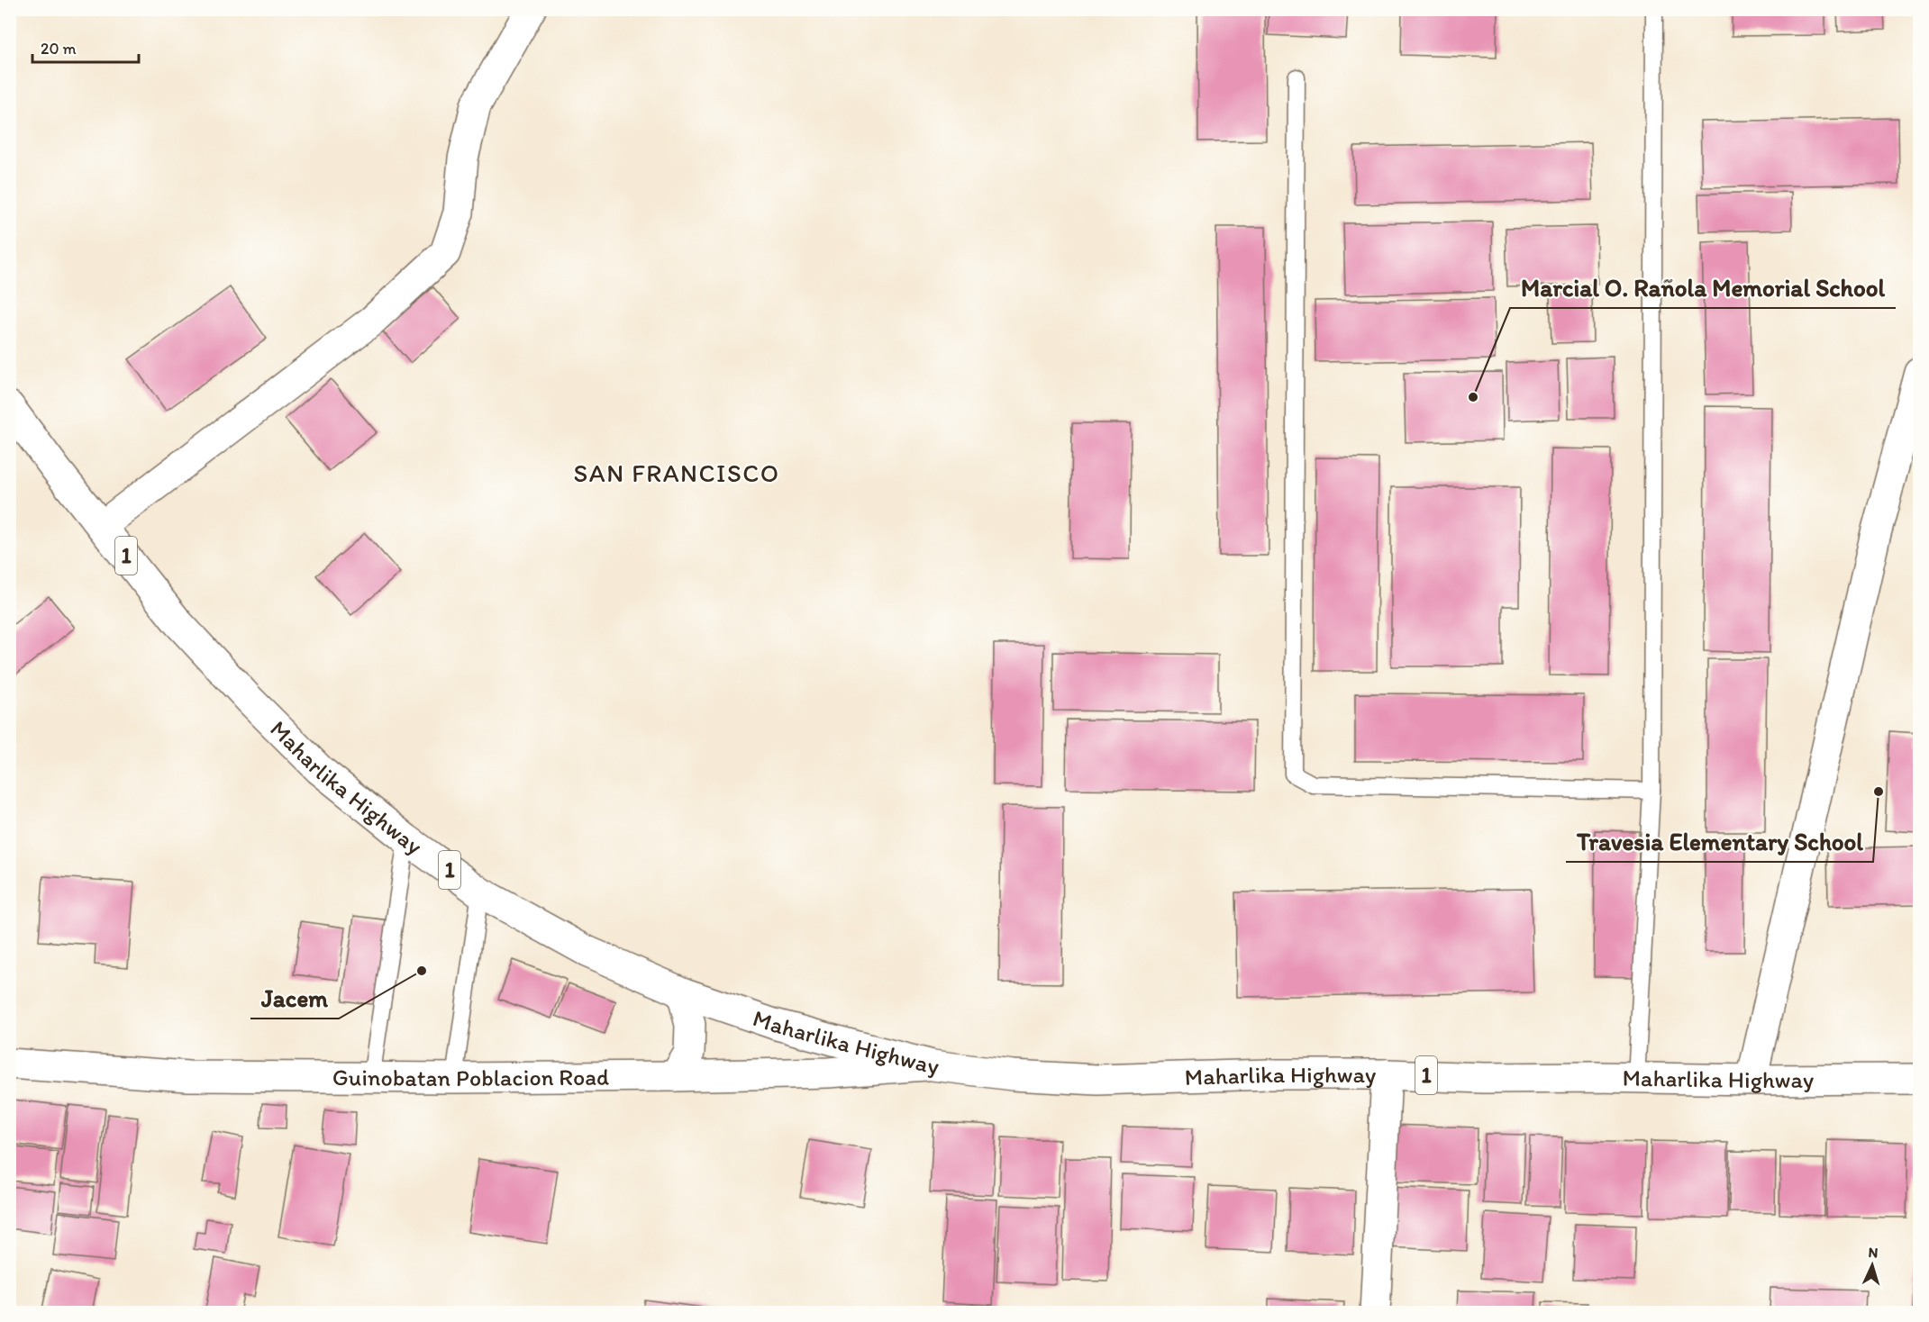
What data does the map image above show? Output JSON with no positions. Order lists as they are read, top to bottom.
{
  "streets": {
    "main road": ["1", "Maharlika Highway", "Guinobatan Poblacion Road"]
  },
  "crossings": [
    ["Maharlika Highway", "Guinobatan Poblacion Road"]
  ],
  "districts": ["SAN FRANCISCO"],
  "places": ["Marcial O. Rañola Memorial School", "Travesia Elementary School", "Jacem"],
  "scale_bar": "20 m",
  "north": "top"
}
